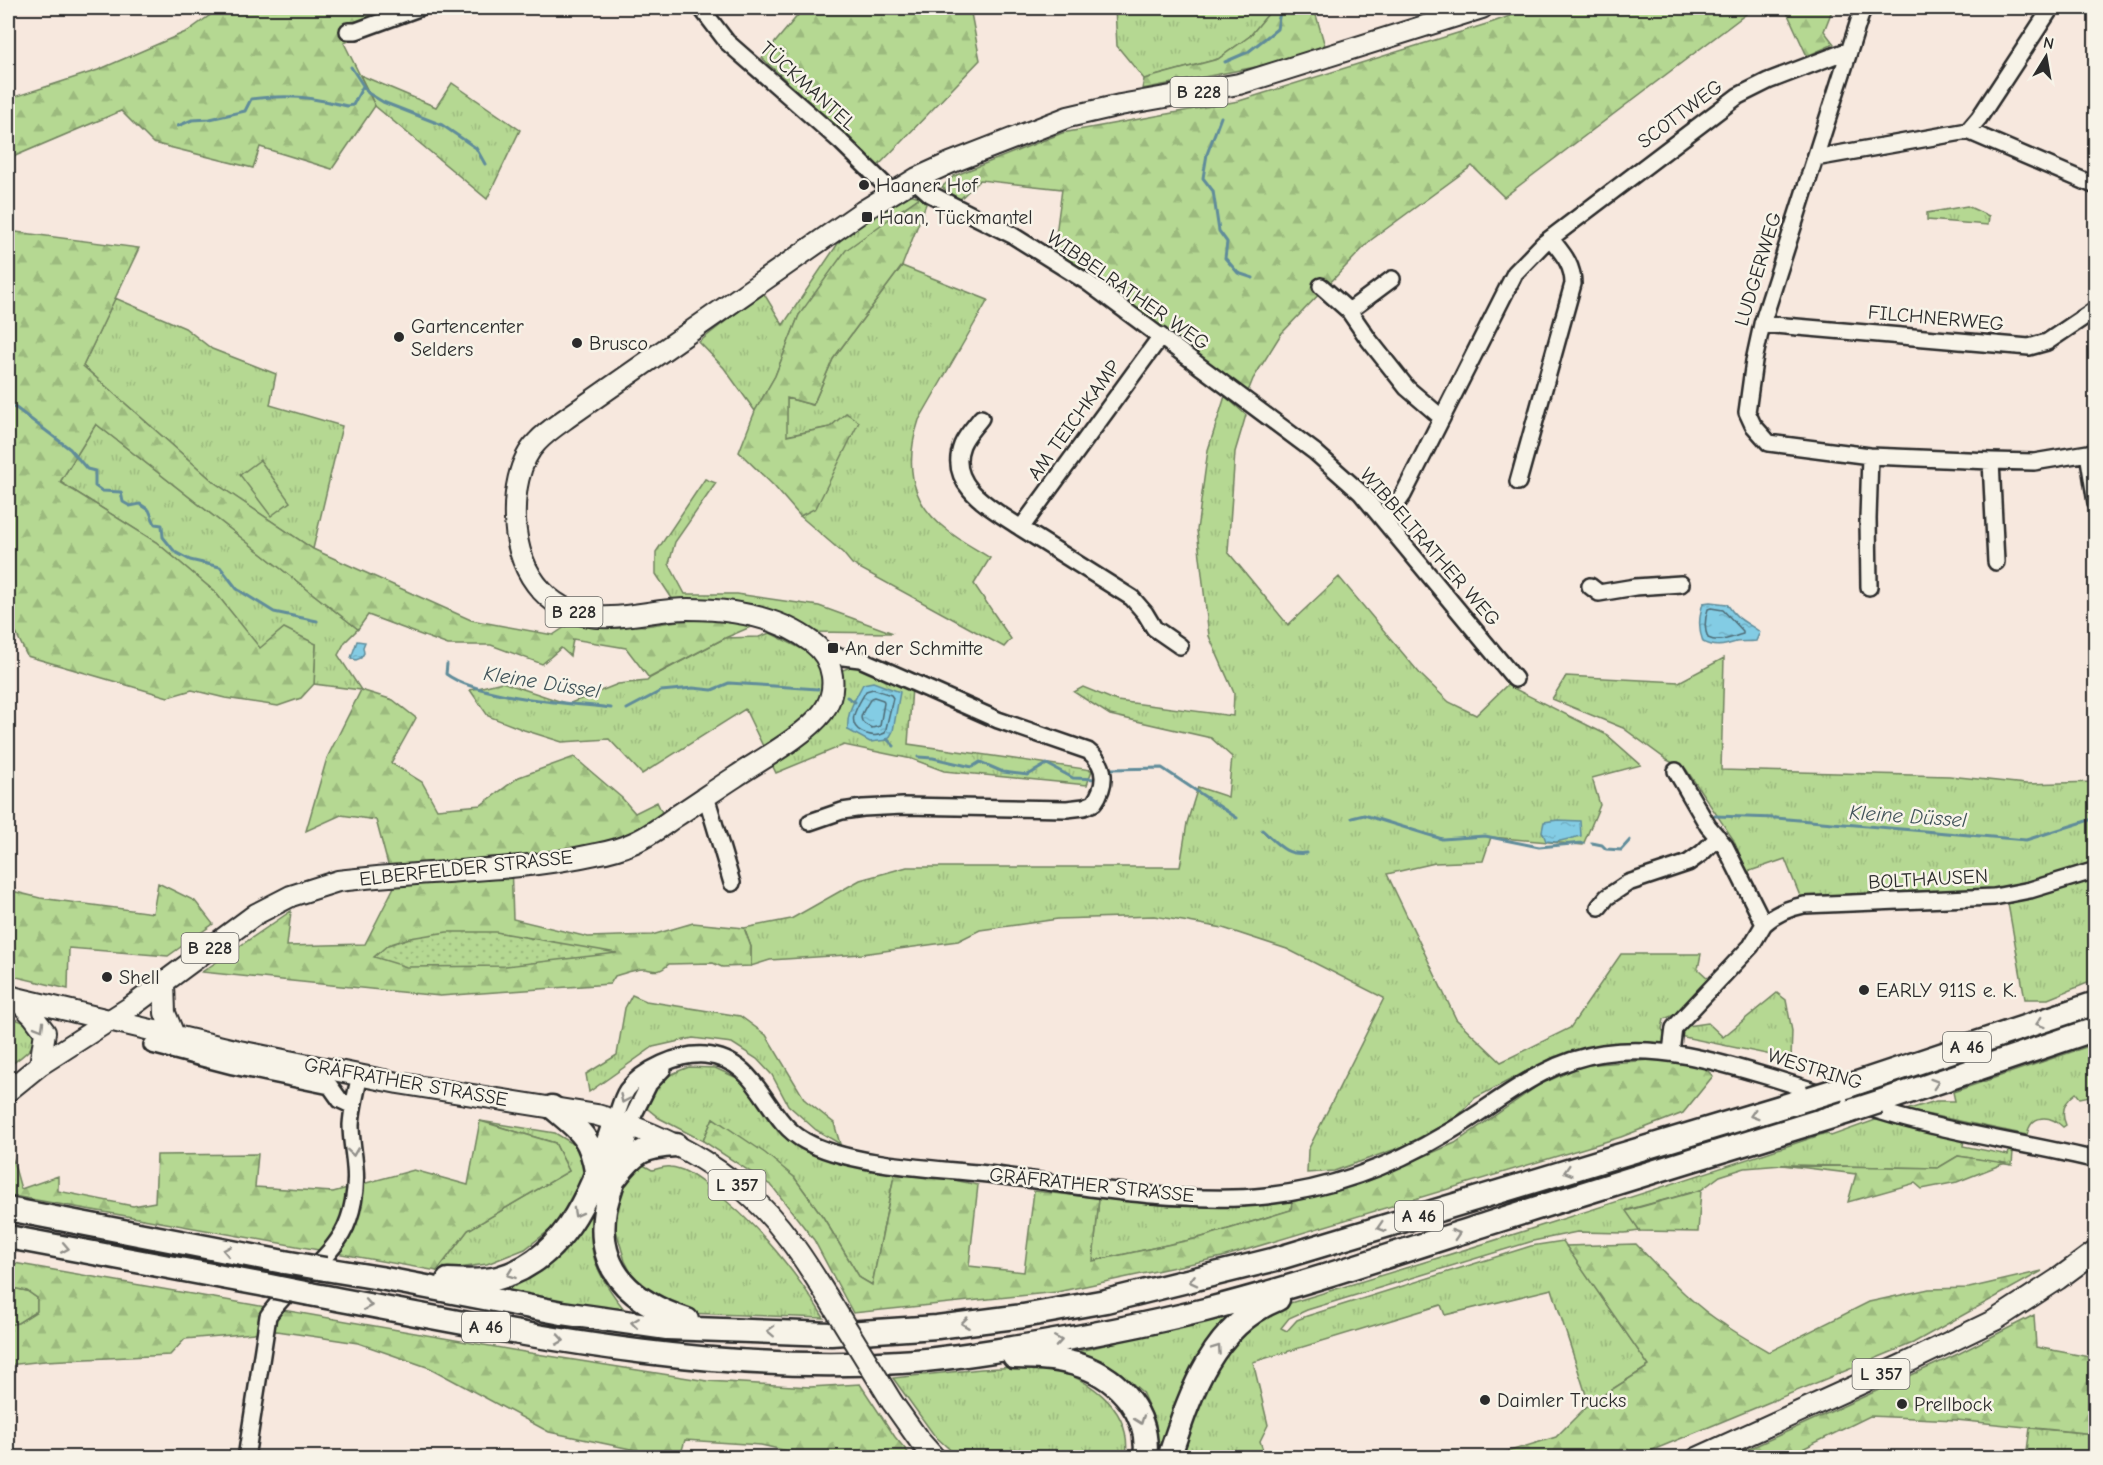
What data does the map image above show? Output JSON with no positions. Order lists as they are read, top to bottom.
{
  "streets": {
    "highway": ["A 46"],
    "main road": [
      "B 228",
      "ELBERFELDER STRASSE",
      "GRÄFRATHER STRASSE",
      "L 357"
    ],
    "street": [
      "TÜCKMANTEL",
      "SCOTTWEG",
      "LUDGERWEG",
      "WIBBELRATHER WEG",
      "FILCHNERWEG",
      "AM TEICHKAMP",
      "WIBBELTRATHER WEG",
      "BOLTHAUSEN",
      "WESTRING"
    ]
  },
  "crossings": [
    ["TÜCKMANTEL", "B 228"],
    ["B 228", "WIBBELRATHER WEG"],
    ["B 228", "ELBERFELDER STRASSE"],
    ["SCOTTWEG", "LUDGERWEG"],
    ["SCOTTWEG", "WIBBELTRATHER WEG"],
    ["LUDGERWEG", "FILCHNERWEG"],
    ["WIBBELRATHER WEG", "AM TEICHKAMP"],
    ["WIBBELRATHER WEG", "WIBBELTRATHER WEG"],
    ["ELBERFELDER STRASSE", "GRÄFRATHER STRASSE"],
    ["ELBERFELDER STRASSE", "L 357"],
    ["WESTRING", "GRÄFRATHER STRASSE"],
    ["GRÄFRATHER STRASSE", "L 357"]
  ],
  "water": ["Kleine Düssel"],
  "places": {
    "other": [
      "Haaner Hof",
      "Gartencenter Selders",
      "Brusco",
      "Shell",
      "EARLY 911S e. K.",
      "Daimler Trucks",
      "Prellbock"
    ],
    "transit": ["Haan, Tückmantel", "An der Schmitte"]
  },
  "north": "top"
}
